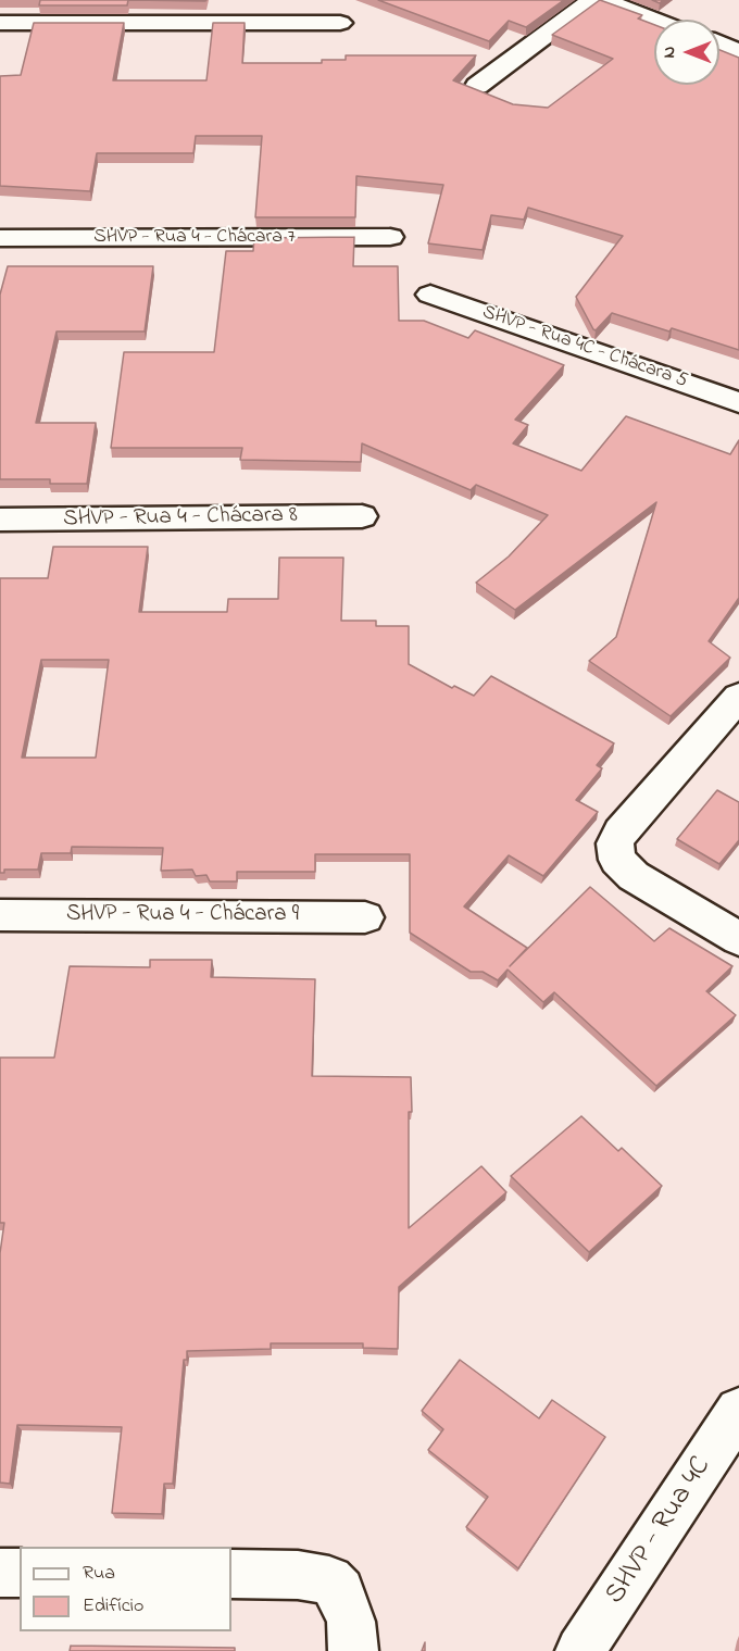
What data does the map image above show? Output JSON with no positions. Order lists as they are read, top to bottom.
{
  "streets": {
    "street": [
      "SHVP - Rua 4 - Chácara 7",
      "SHVP - Rua 4C - Chácara 5",
      "SHVP - Rua 4 - Chácara 8",
      "SHVP - Rua 4 - Chácara 9",
      "SHVP - Rua 4C"
    ]
  },
  "legend": ["Rua", "Edifício"],
  "north": "left"
}
